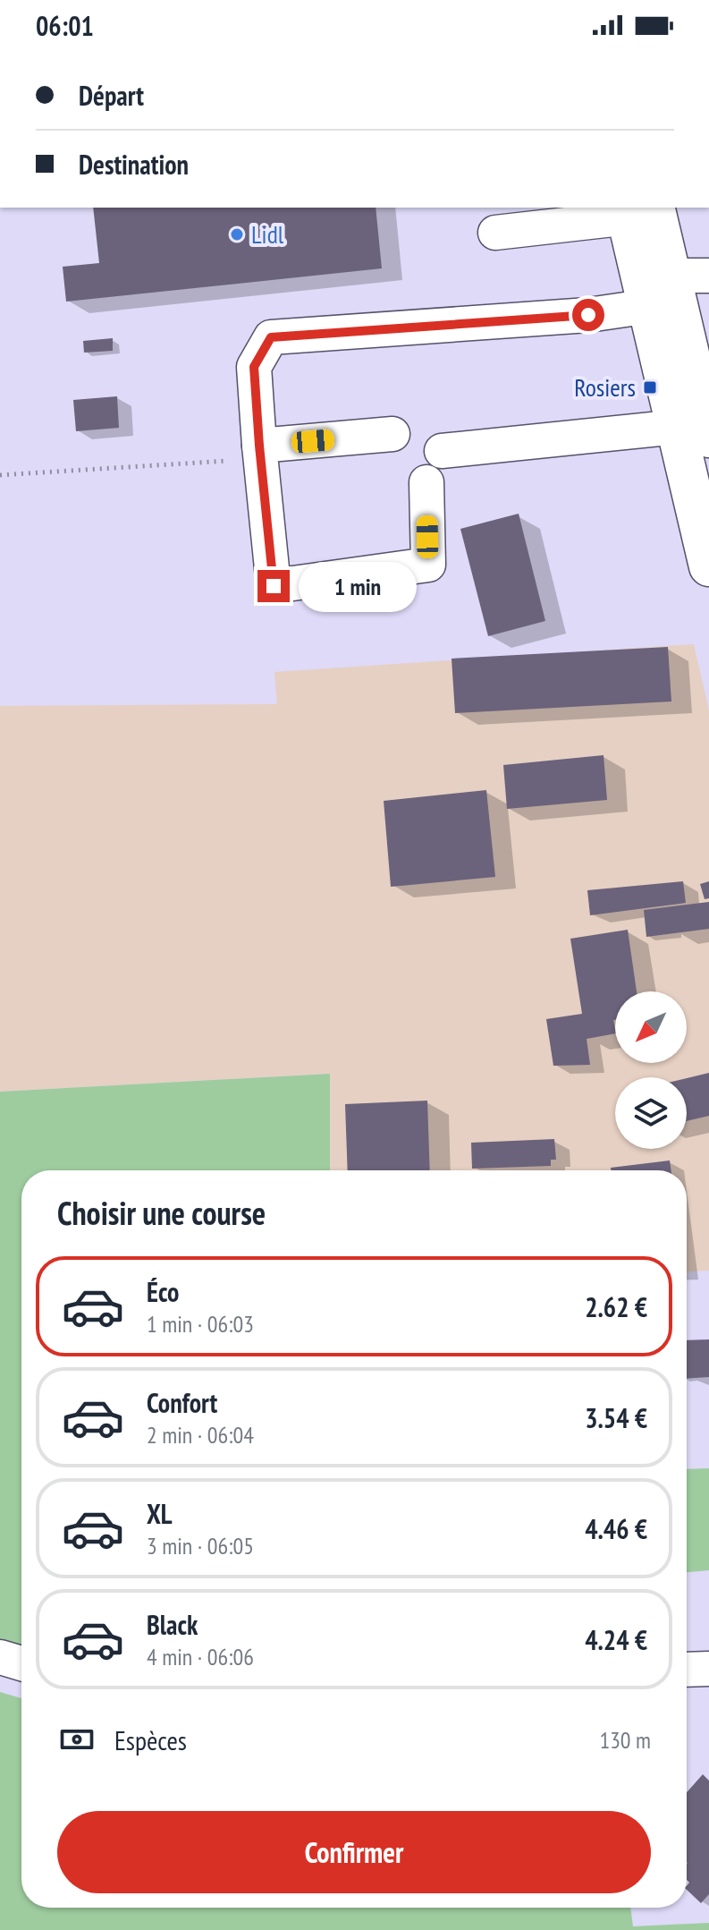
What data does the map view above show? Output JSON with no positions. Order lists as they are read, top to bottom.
{
  "places": {
    "other": ["Lidl"],
    "transit": ["Rosiers"]
  },
  "north": "bottom left",
  "page": {
    "status": "06:01",
    "banner": ["Départ", "Destination"],
    "bubble": "1 min",
    "heading": "Choisir une course",
    "list": [
      {
        "name": "Éco",
        "note": "1 min · 06:03",
        "value": "2.62 €"
      },
      {
        "name": "Confort",
        "note": "2 min · 06:04",
        "value": "3.54 €"
      },
      {
        "name": "XL",
        "note": "3 min · 06:05",
        "value": "4.46 €"
      },
      {
        "name": "Black",
        "note": "4 min · 06:06",
        "value": "4.24 €"
      }
    ],
    "pay": ["Espèces", "130 m"],
    "buttons": "Confirmer"
  }
}
